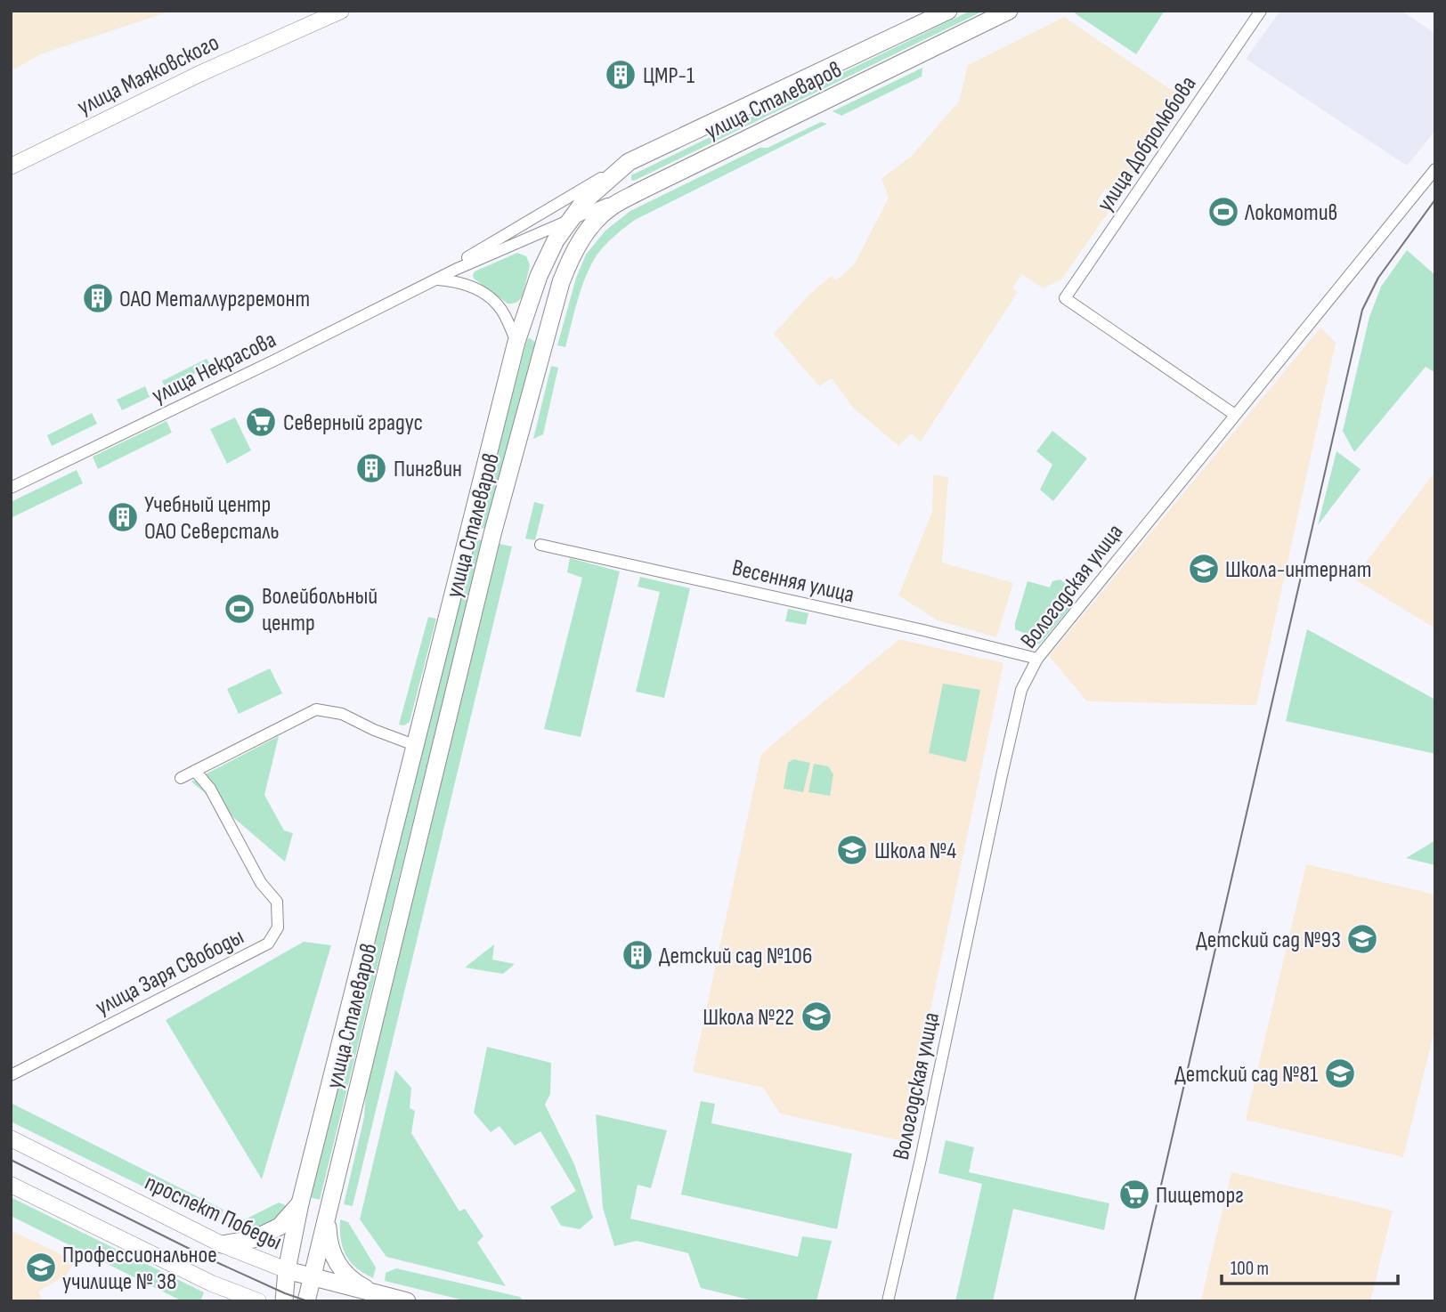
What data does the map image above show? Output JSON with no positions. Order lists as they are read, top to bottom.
{
  "streets": {
    "main road": ["улица Маяковского", "улица Сталеваров", "проспект Победы"],
    "street": [
      "улица Добролюбова",
      "улица Некрасова",
      "Весенняя улица",
      "Вологодская улица",
      "улица Заря Свободы"
    ]
  },
  "crossings": [
    ["улица Сталеваров", "проспект Победы"],
    ["улица Добролюбова", "Вологодская улица"],
    ["Весенняя улица", "Вологодская улица"]
  ],
  "places": {
    "building": [
      "ЦМР-1",
      "OAO Металлургремонт",
      "Пингвин",
      "Учебный центр ОАО Северсталь",
      "Детский сад №106"
    ],
    "sports": ["Локомотив", "Волейбольный центр"],
    "supermarket": ["Северный градус", "Пищеторг"],
    "school or university": [
      "Школа-интернат",
      "Школа №4",
      "Детский сад №93",
      "Школа №22",
      "Детский сад №81",
      "Профессиональное училище № 38"
    ]
  },
  "scale_bar": "100 m"
}
